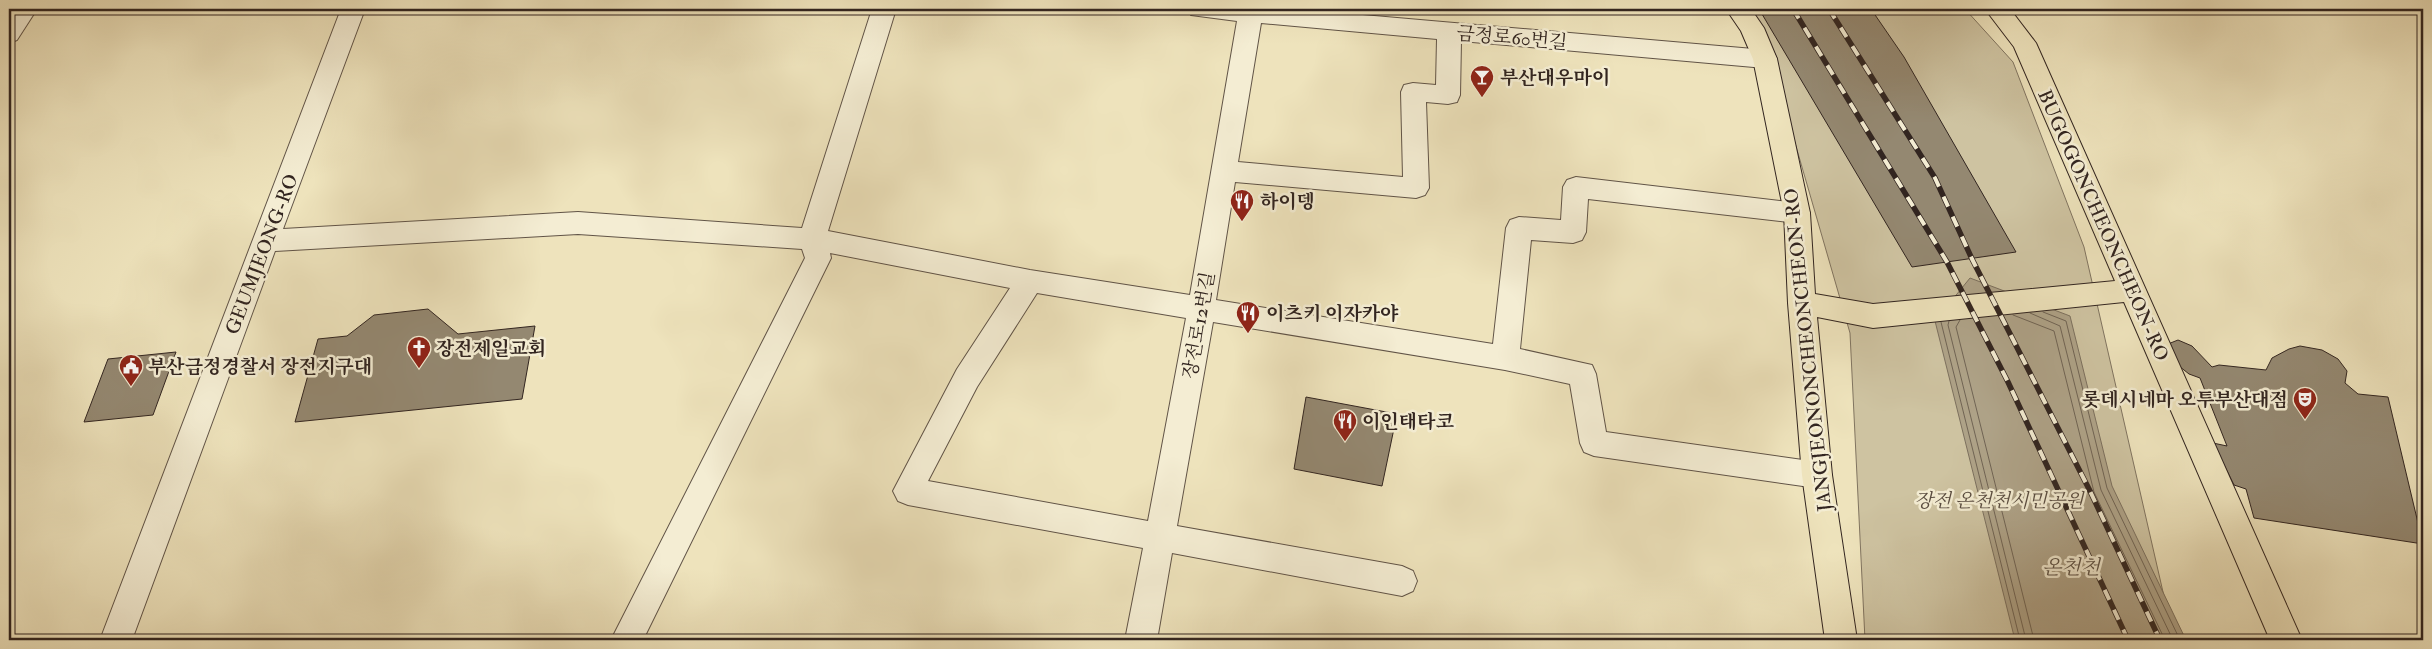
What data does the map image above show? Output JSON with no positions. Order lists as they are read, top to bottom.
{
  "streets": {
    "main road": ["BUGOGONCHEONCHEON-RO", "JANGJEONONCHEONCHEON-RO"],
    "street": ["금정로60번길", "GEUMJEONG-RO", "장전로12번길"]
  },
  "crossings": [
    ["금정로60번길", "장전로12번길"],
    ["금정로60번길", "JANGJEONONCHEONCHEON-RO"]
  ],
  "water": ["온천천"],
  "parks": ["장전 온천천시민공원"],
  "places": {
    "bar": ["부산대우마이"],
    "restaurant": ["하이뎅", "이츠키 이자카야", "이인태타코"],
    "church": ["장전제일교회"],
    "public building": ["부산금정경찰서 장전지구대"],
    "theatre": ["롯데시네마 오투부산대점"]
  }
}
